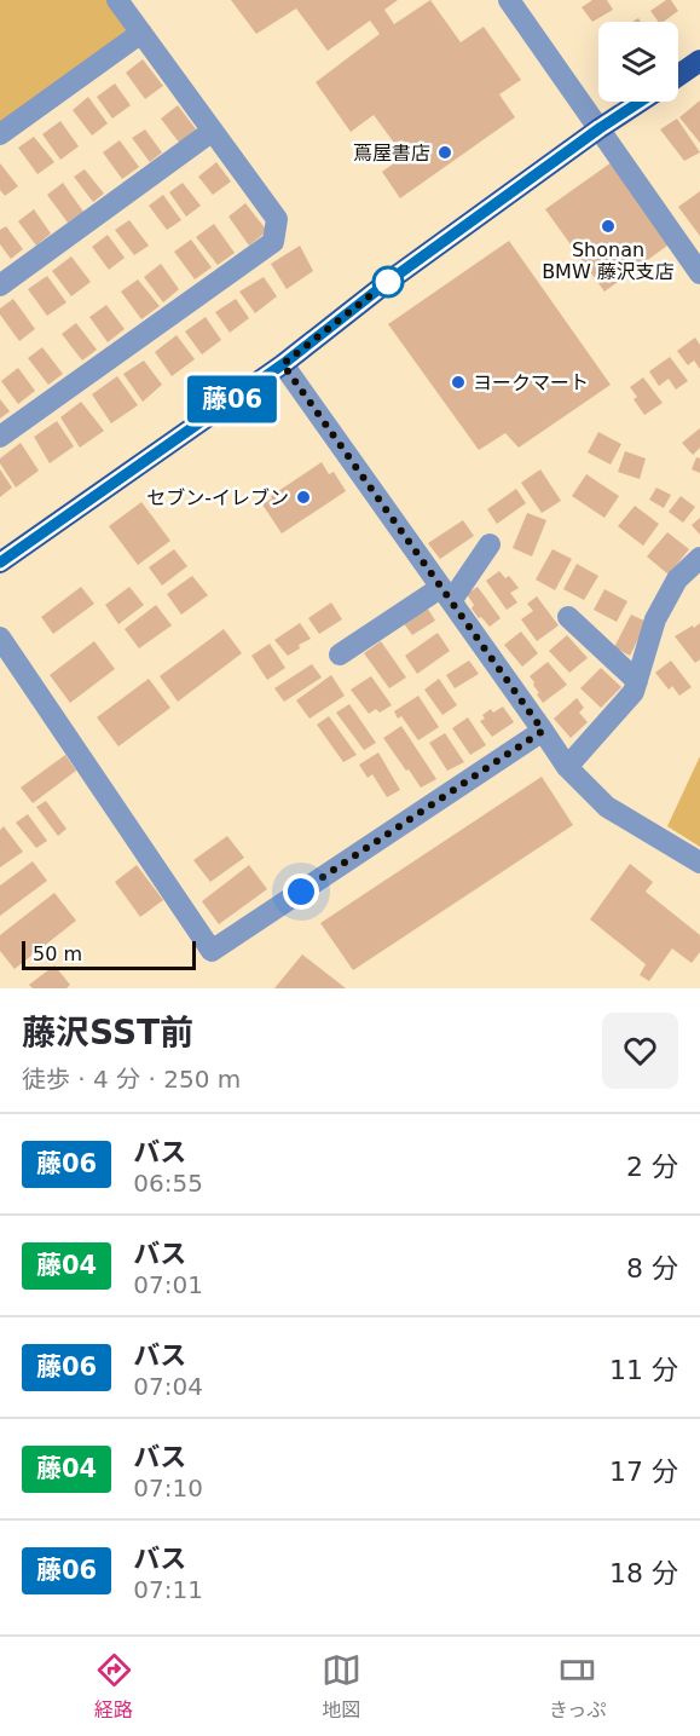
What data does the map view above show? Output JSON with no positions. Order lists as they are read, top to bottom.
{
  "places": [
    "蔦屋書店",
    "Shonan BMW 藤沢支店",
    "ヨークマート",
    "セブン-イレブン"
  ],
  "lines": ["bus line 藤06"],
  "scale_bar": "50 m",
  "page": {
    "on_map": "藤06",
    "scale": "50 m",
    "heading": ["藤沢SST前", "徒歩 · 4 分 · 250 m"],
    "list": [
      {
        "mark": "藤06",
        "name": "バス",
        "note": "06:55",
        "value": "2 分"
      },
      {
        "mark": "藤04",
        "name": "バス",
        "note": "07:01",
        "value": "8 分"
      },
      {
        "mark": "藤06",
        "name": "バス",
        "note": "07:04",
        "value": "11 分"
      },
      {
        "mark": "藤04",
        "name": "バス",
        "note": "07:10",
        "value": "17 分"
      },
      {
        "mark": "藤06",
        "name": "バス",
        "note": "07:11",
        "value": "18 分"
      }
    ],
    "tabs": ["経路", "地図", "きっぷ"]
  }
}
